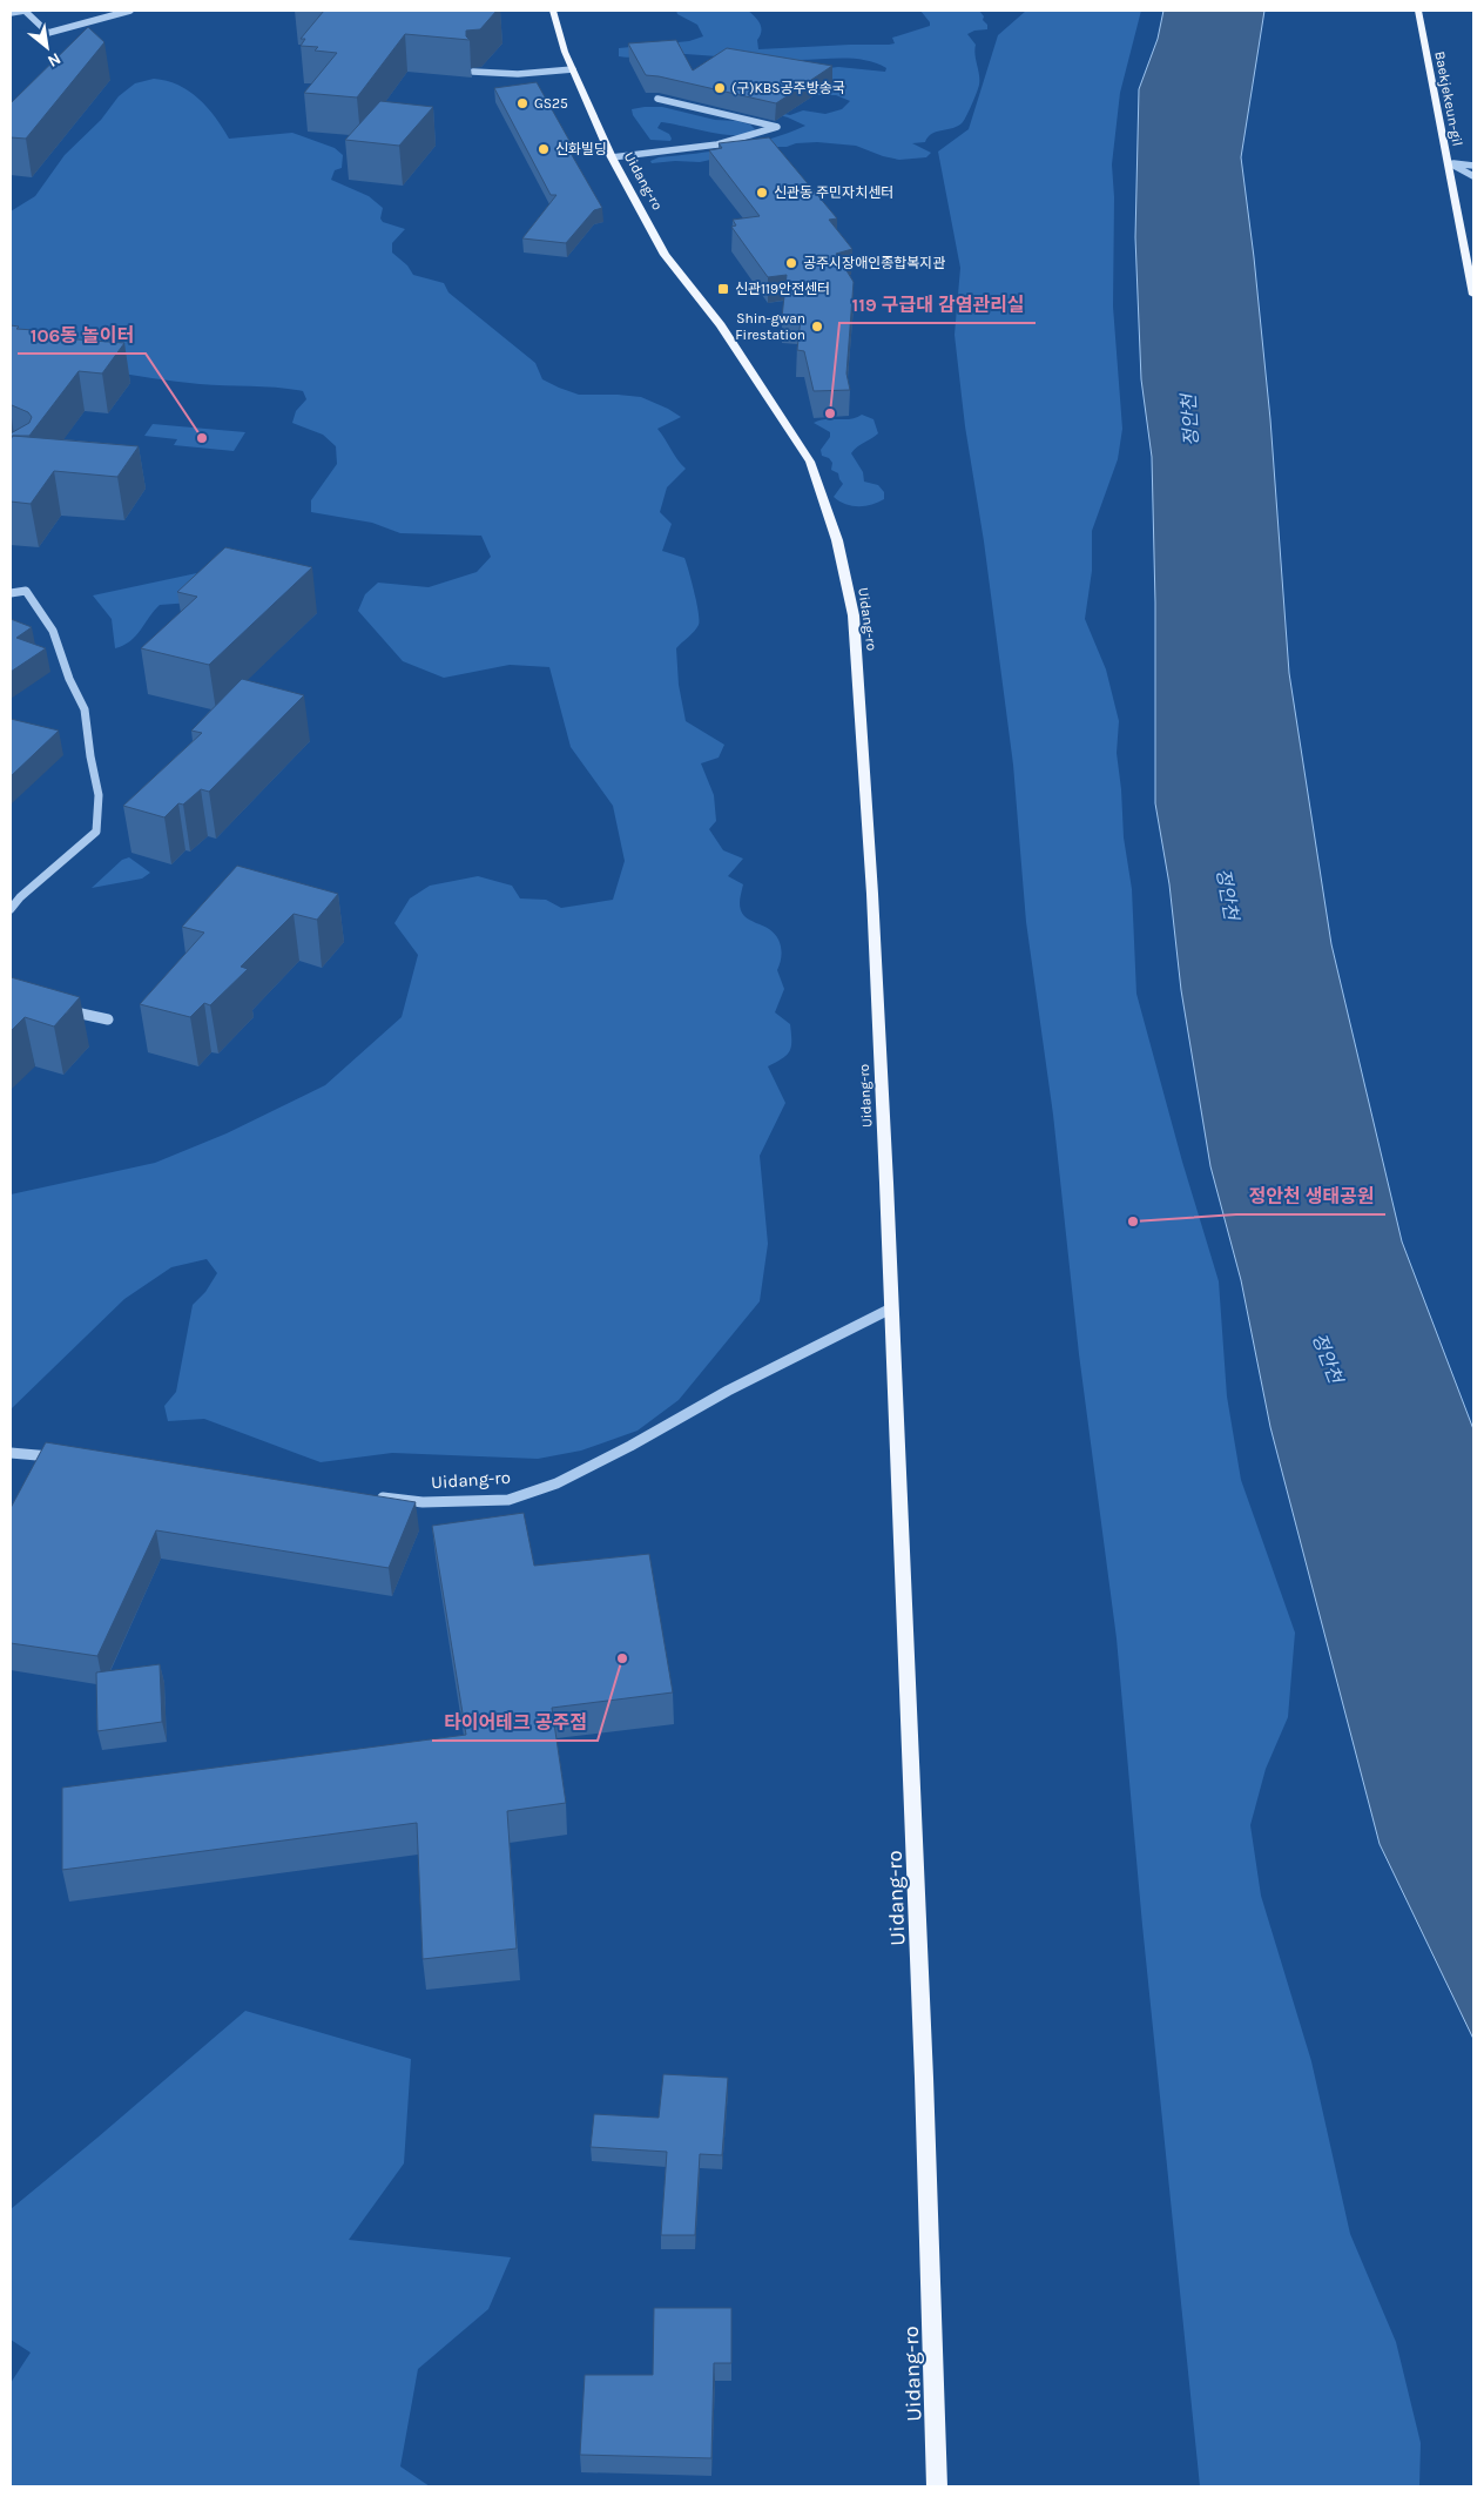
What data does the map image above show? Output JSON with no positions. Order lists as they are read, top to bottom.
{
  "streets": {
    "main road": ["Baekjekeun-gil", "Uidang-ro"]
  },
  "water": ["정안천"],
  "places": {
    "other": [
      "(구)KBS공주방송국",
      "GS25",
      "신화빌딩",
      "신관동 주민자치센터",
      "공주시장애인종합복지관",
      "Shin-gwan Firestation",
      "119 구급대 감염관리실",
      "106동 놀이터",
      "정안천 생태공원",
      "타이어테크 공주점"
    ],
    "transit": ["신관119안전센터"]
  },
  "north": "bottom right"
}
